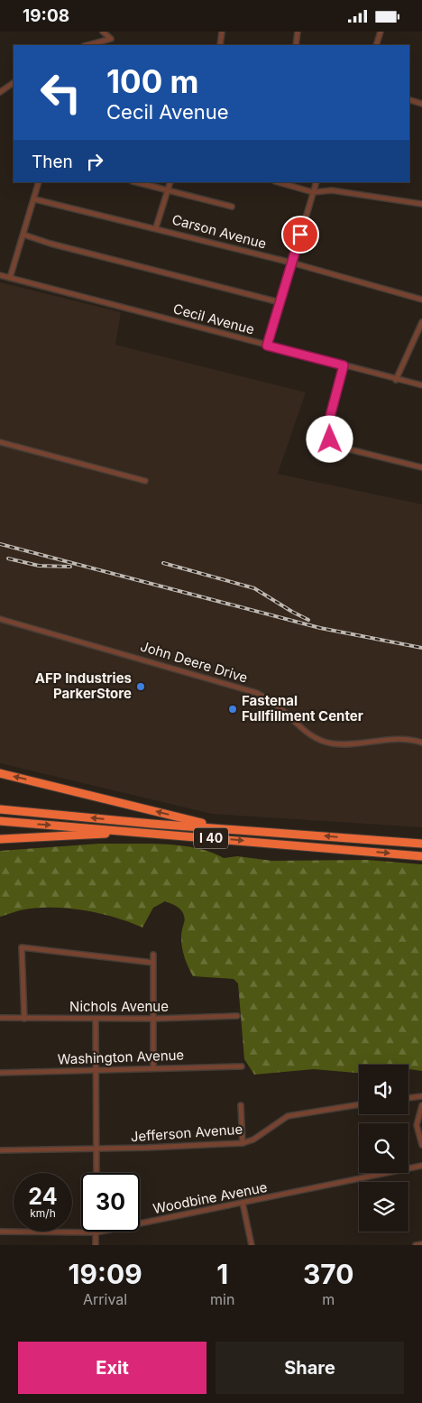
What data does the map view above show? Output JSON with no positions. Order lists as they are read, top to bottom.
{
  "streets": {
    "highway": ["I 40"],
    "street": [
      "Carson Avenue",
      "Cecil Avenue",
      "John Deere Drive",
      "Nichols Avenue",
      "Washington Avenue",
      "Jefferson Avenue",
      "Woodbine Avenue"
    ]
  },
  "places": ["AFP Industries ParkerStore", "Fastenal Fullfillment Center"],
  "page": {
    "status": "19:08",
    "turn": ["100 m", "Cecil Avenue"],
    "then": "Then",
    "speed": "24 km/h",
    "limit": "30",
    "eta": [
      "19:09",
      "Arrival",
      "1",
      "min",
      "370",
      "m"
    ],
    "buttons": ["Exit", "Share"]
  }
}
